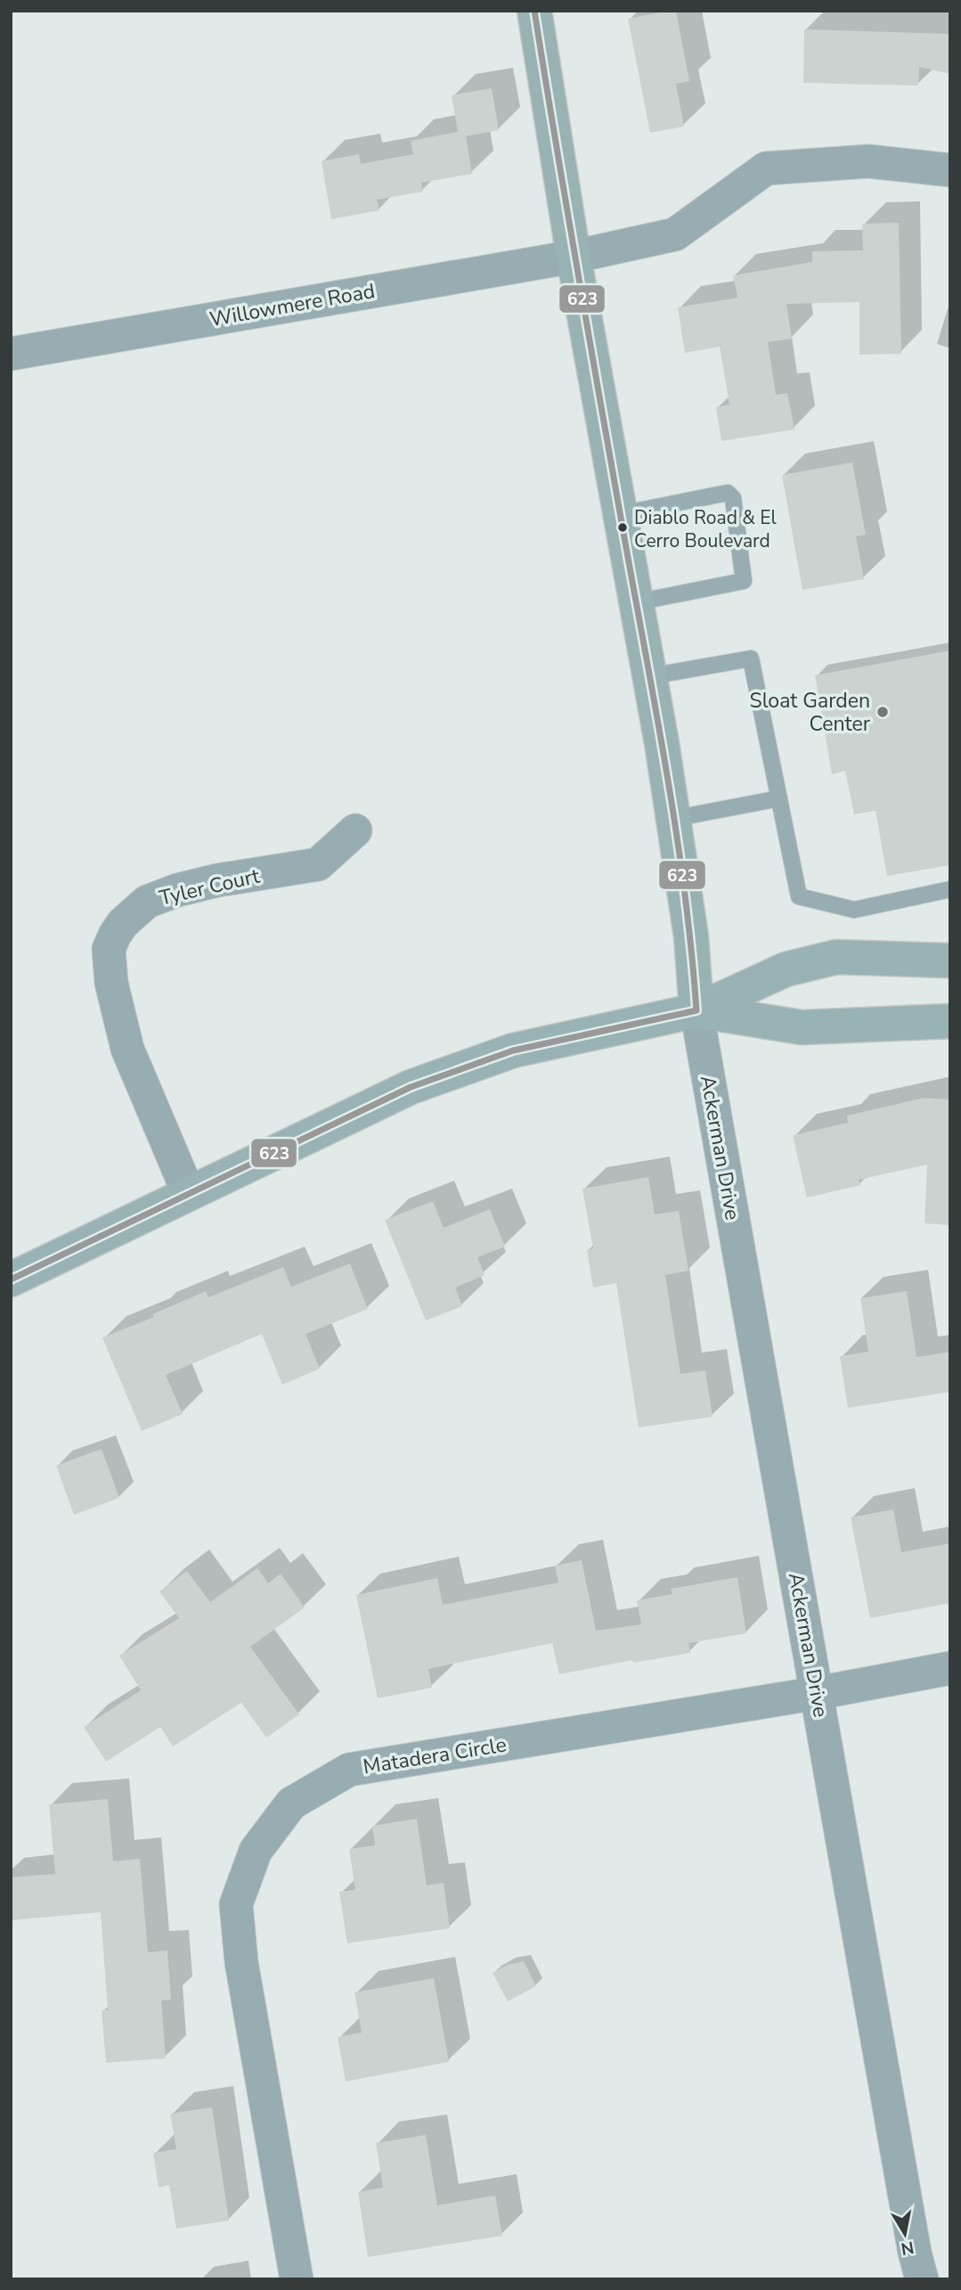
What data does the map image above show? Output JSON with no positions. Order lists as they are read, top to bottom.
{
  "streets": {
    "street": [
      "Willowmere Road",
      "Tyler Court",
      "Ackerman Drive",
      "Matadera Circle"
    ]
  },
  "crossings": [
    ["Ackerman Drive", "Matadera Circle"]
  ],
  "places": ["Diablo Road & El Cerro Boulevard", "Sloat Garden Center"],
  "lines": ["transit line 623"],
  "north": "bottom"
}
